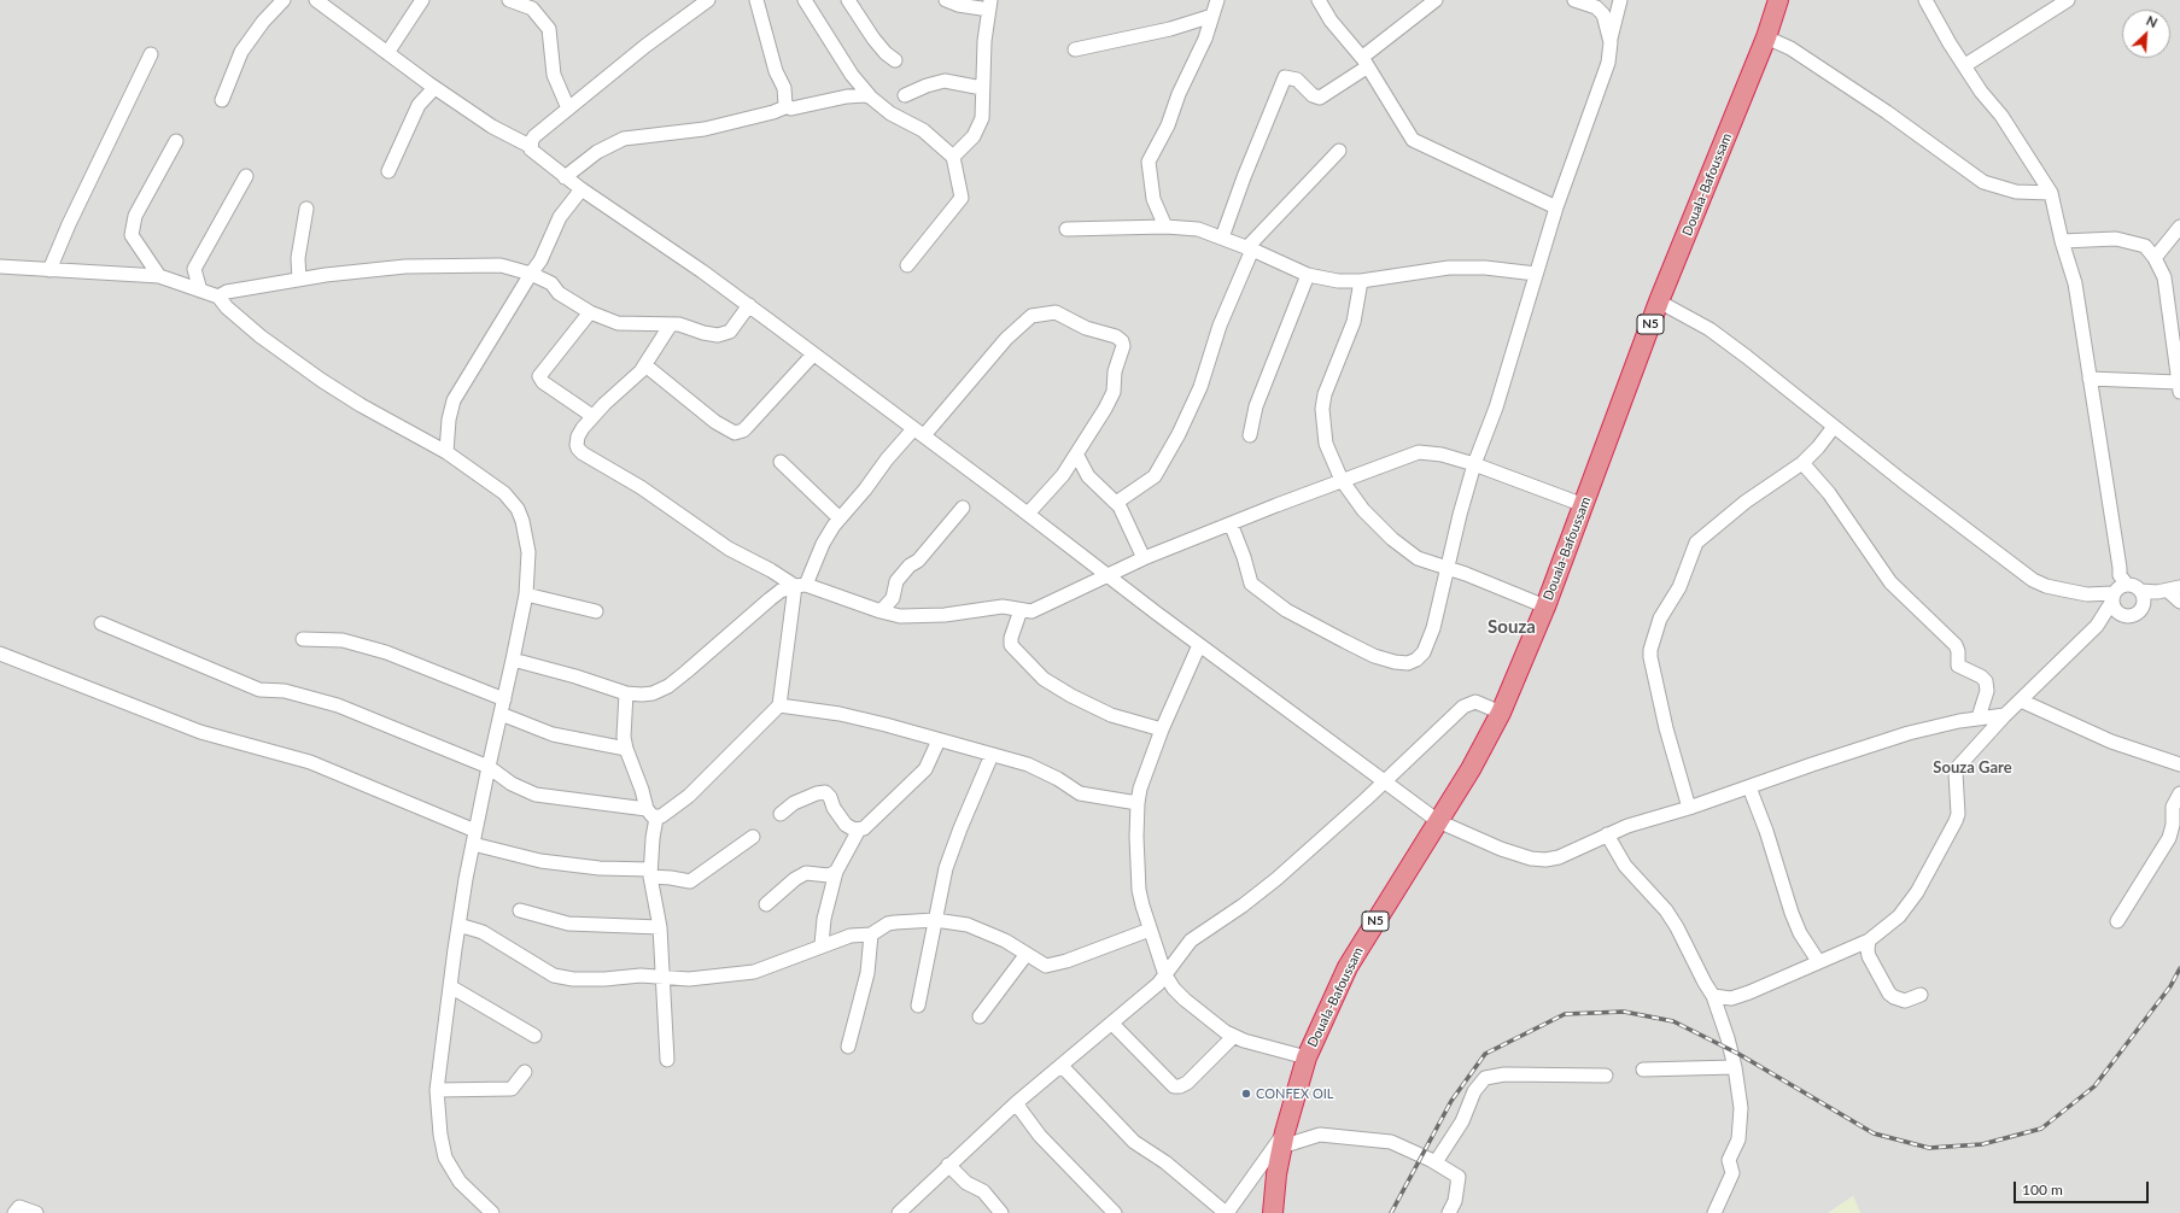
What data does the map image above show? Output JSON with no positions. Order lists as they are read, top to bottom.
{
  "streets": {
    "highway": ["Douala-Bafoussam", "N5"]
  },
  "districts": ["Souza", "Souza Gare"],
  "places": ["CONFEX OIL"],
  "scale_bar": "100 m",
  "north": "top right"
}
